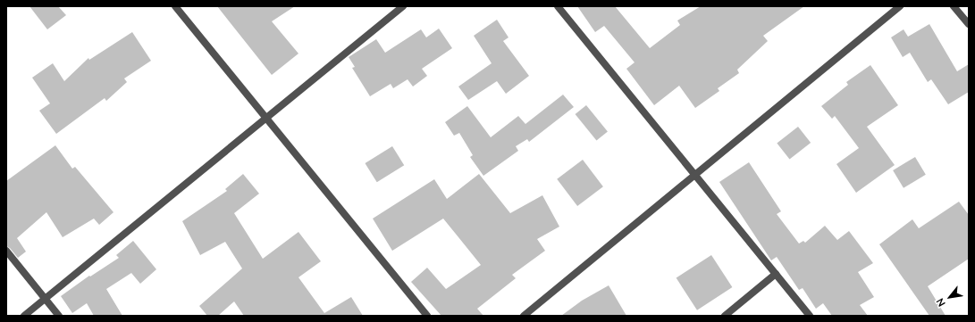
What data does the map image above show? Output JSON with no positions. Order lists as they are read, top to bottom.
{
  "north": "bottom left"
}
